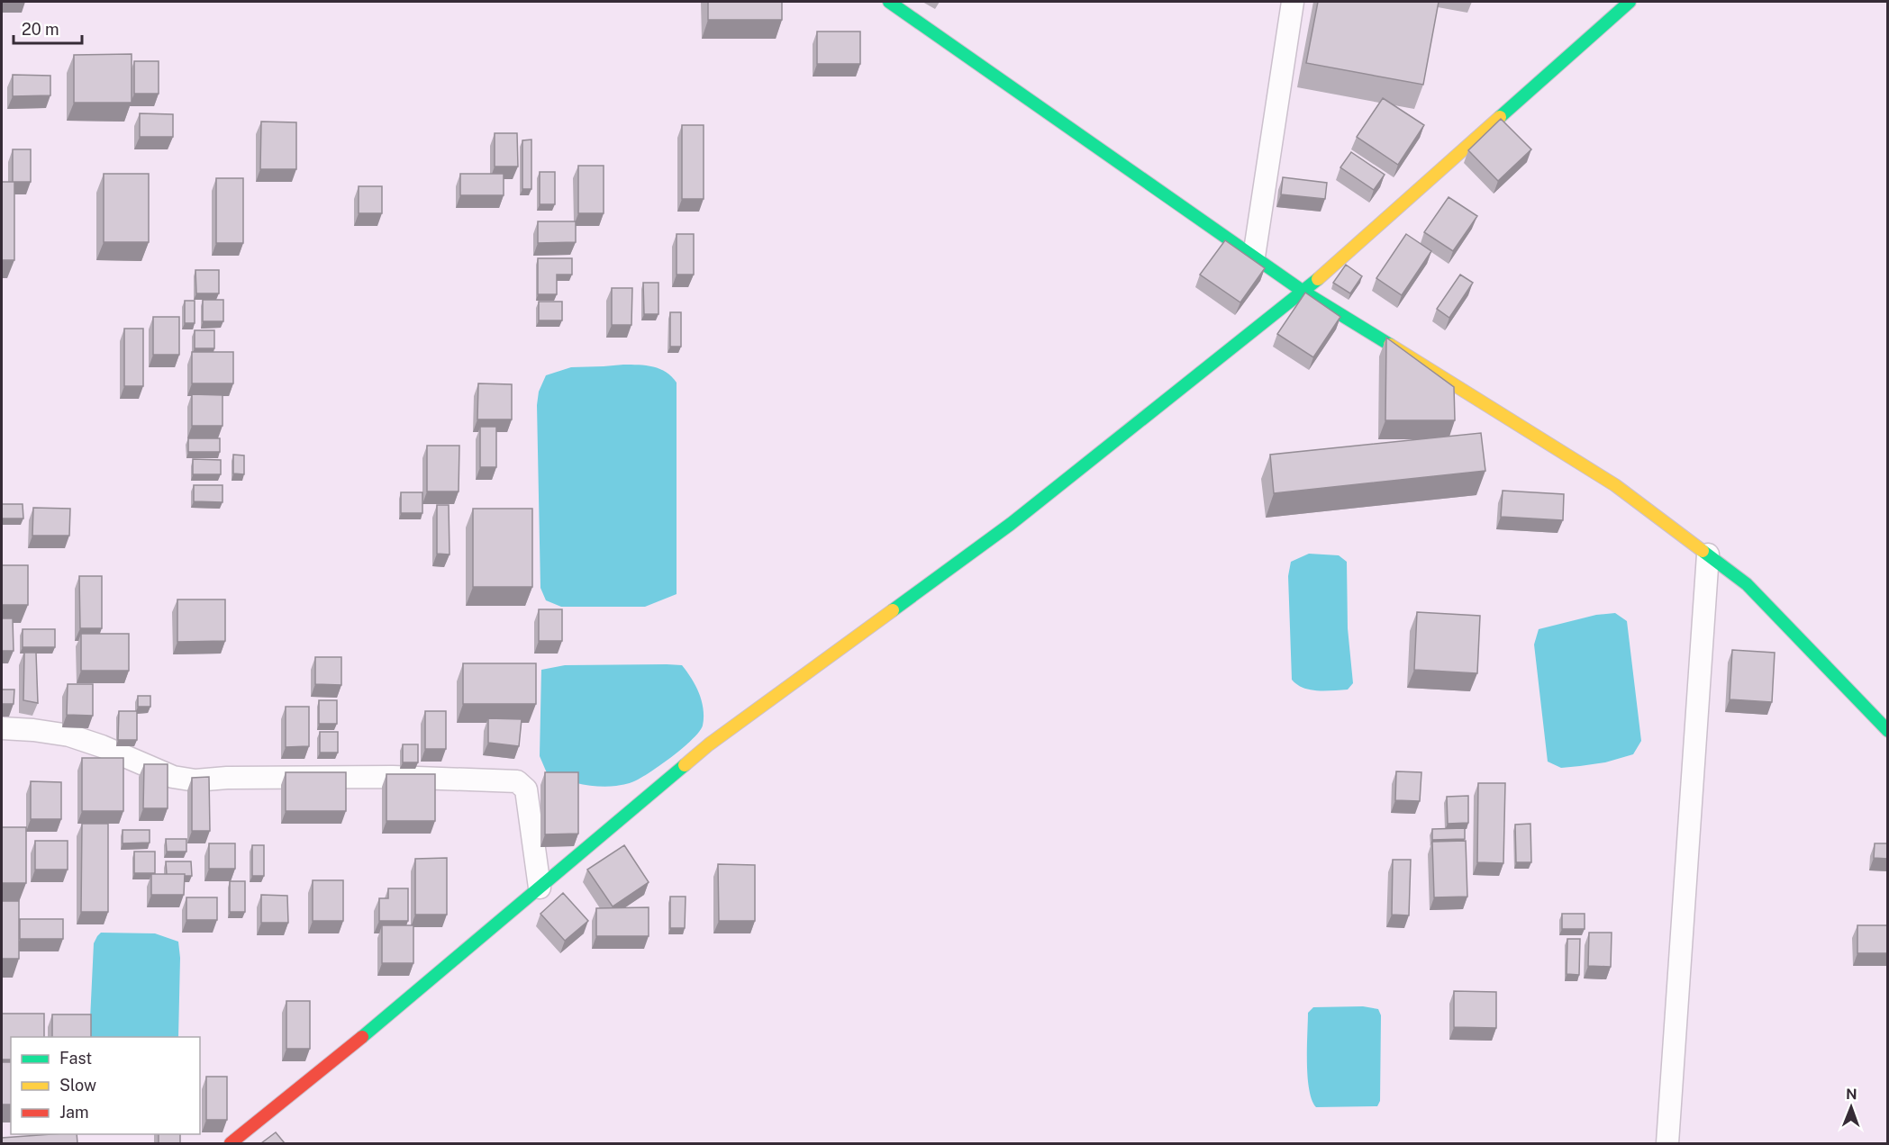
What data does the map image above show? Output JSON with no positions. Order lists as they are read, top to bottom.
{
  "legend": ["Fast", "Slow", "Jam"],
  "scale_bar": "20 m",
  "north": "top"
}
